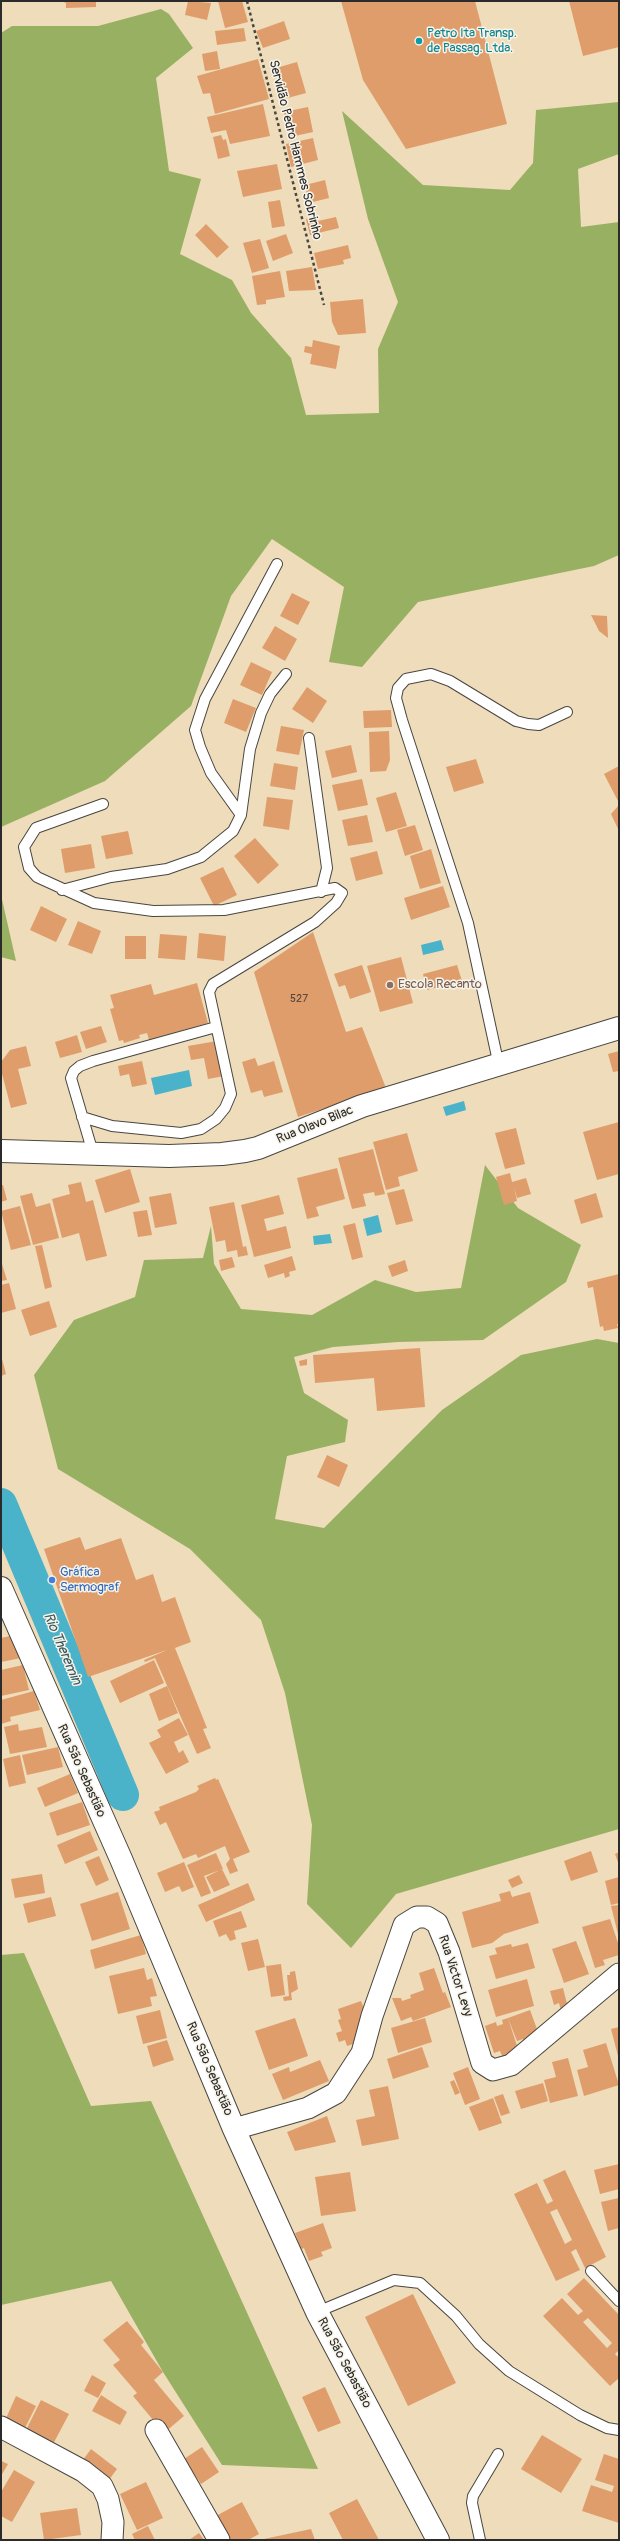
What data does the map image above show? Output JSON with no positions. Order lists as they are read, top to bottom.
{
  "streets": {
    "street": ["Rua Olavo Bilac", "Rua São Sebastião", "Rua Victor Levy"],
    "path": ["Servidão Pedro Hammes Sobrinho"]
  },
  "crossings": [
    ["Rua São Sebastião", "Rua Victor Levy"]
  ],
  "water": ["Rio Theremin"],
  "places": ["Petro Ita Transp. de Passag. Ltda.", "Escola Recanto", "Gráfica Sermograf"],
  "house_numbers": ["527"]
}
